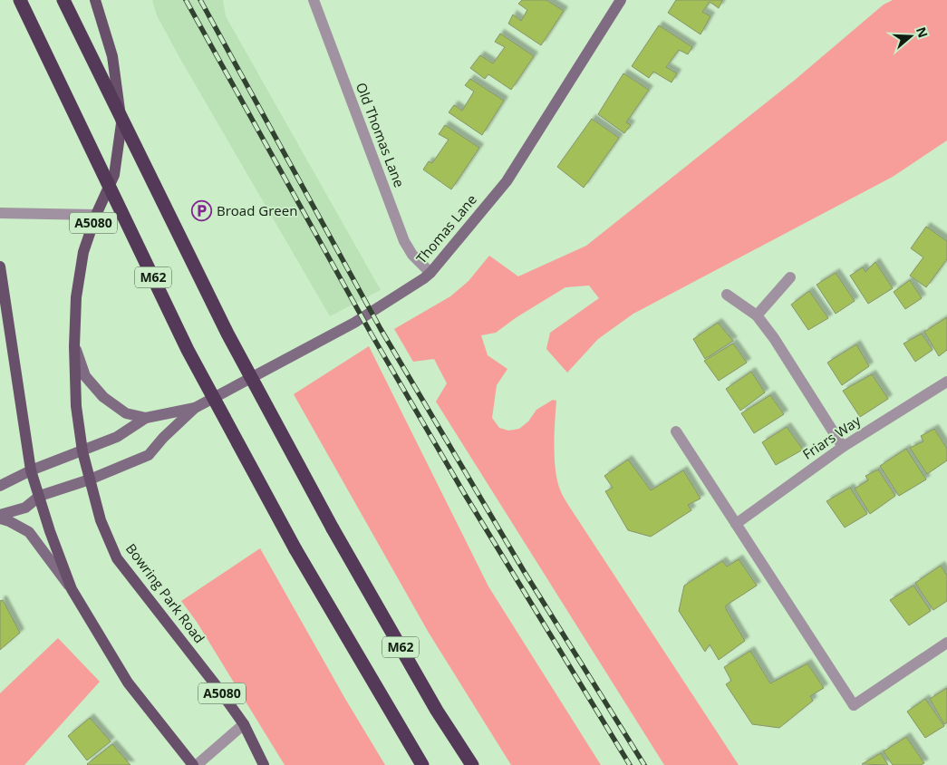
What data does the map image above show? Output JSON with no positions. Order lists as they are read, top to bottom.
{
  "streets": {
    "highway": ["M62"],
    "main road": ["A5080", "Bowring Park Road"],
    "street": ["Old Thomas Lane", "Thomas Lane", "Friars Way"]
  },
  "crossings": [
    ["Old Thomas Lane", "Thomas Lane"]
  ],
  "places": {
    "parking": ["Broad Green"]
  },
  "north": "right"
}
